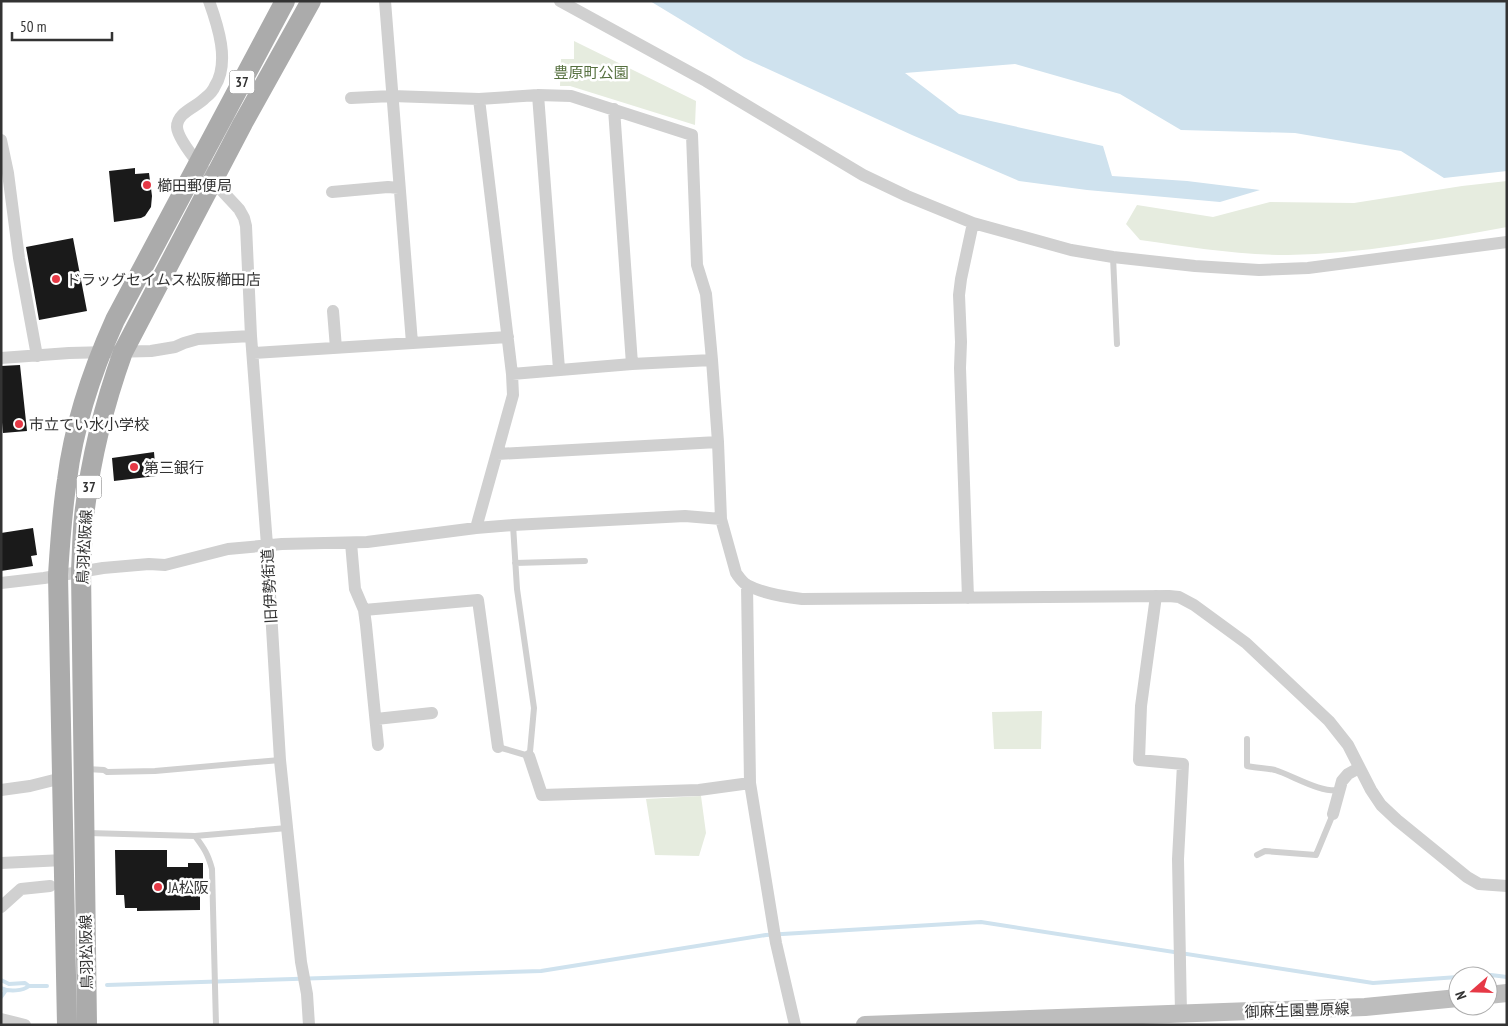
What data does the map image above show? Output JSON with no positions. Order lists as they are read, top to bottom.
{
  "streets": {
    "main road": ["37", "鳥羽松阪線", "御麻生園豊原線"],
    "street": ["旧伊勢街道"]
  },
  "crossings": [
    ["鳥羽松阪線", "旧伊勢街道"]
  ],
  "parks": ["豊原町公園"],
  "places": [
    "櫛田郵便局",
    "ドラッグセイムス松阪櫛田店",
    "市立てい水小学校",
    "第三銀行",
    "JA松阪"
  ],
  "scale_bar": "50 m",
  "north": "left"
}
